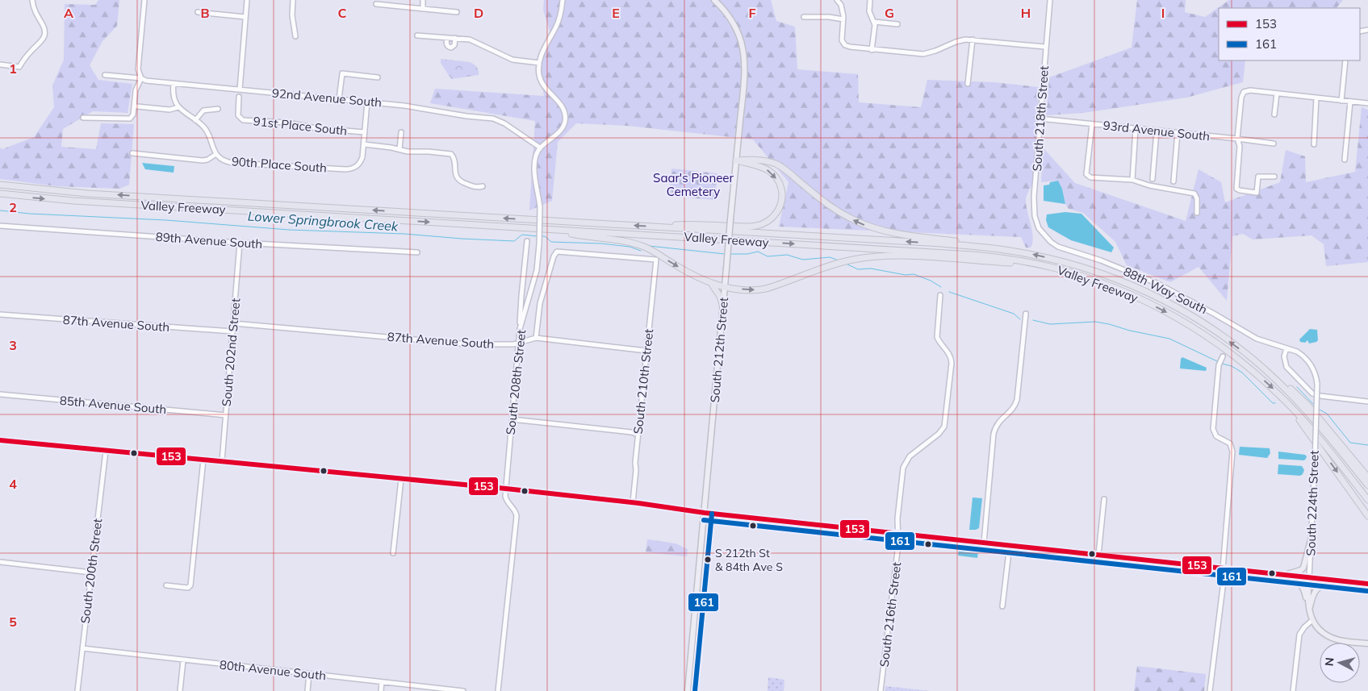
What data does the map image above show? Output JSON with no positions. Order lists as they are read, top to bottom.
{
  "streets": {
    "highway": ["Valley Freeway"],
    "main road": ["South 212th Street", "South 224th Street"],
    "street": [
      "92nd Avenue South",
      "South 218th Street",
      "91st Place South",
      "93rd Avenue South",
      "90th Place South",
      "89th Avenue South",
      "88th Way South",
      "87th Avenue South",
      "South 202nd Street",
      "South 210th Street",
      "South 208th Street",
      "85th Avenue South",
      "South 200th Street",
      "South 216th Street",
      "80th Avenue South"
    ]
  },
  "crossings": [
    ["92nd Avenue South", "South 208th Street"],
    ["South 218th Street", "93rd Avenue South"],
    ["South 218th Street", "88th Way South"],
    ["89th Avenue South", "South 202nd Street"],
    ["88th Way South", "South 224th Street"],
    ["87th Avenue South", "South 202nd Street"],
    ["87th Avenue South", "South 210th Street"],
    ["87th Avenue South", "South 208th Street"],
    ["South 202nd Street", "85th Avenue South"],
    ["South 200th Street", "80th Avenue South"]
  ],
  "water": ["Lower Springbrook Creek"],
  "parks": ["Saar's Pioneer Cemetery"],
  "places": ["S 212th St & 84th Ave S"],
  "lines": ["transit line 153", "transit line 161"],
  "legend": ["153", "161"],
  "north": "left",
  "grid": {
    "columns": [
      "A",
      "B",
      "C",
      "D",
      "E",
      "F",
      "G",
      "H",
      "I"
    ],
    "rows": [
      "1",
      "2",
      "3",
      "4",
      "5"
    ]
  }
}
